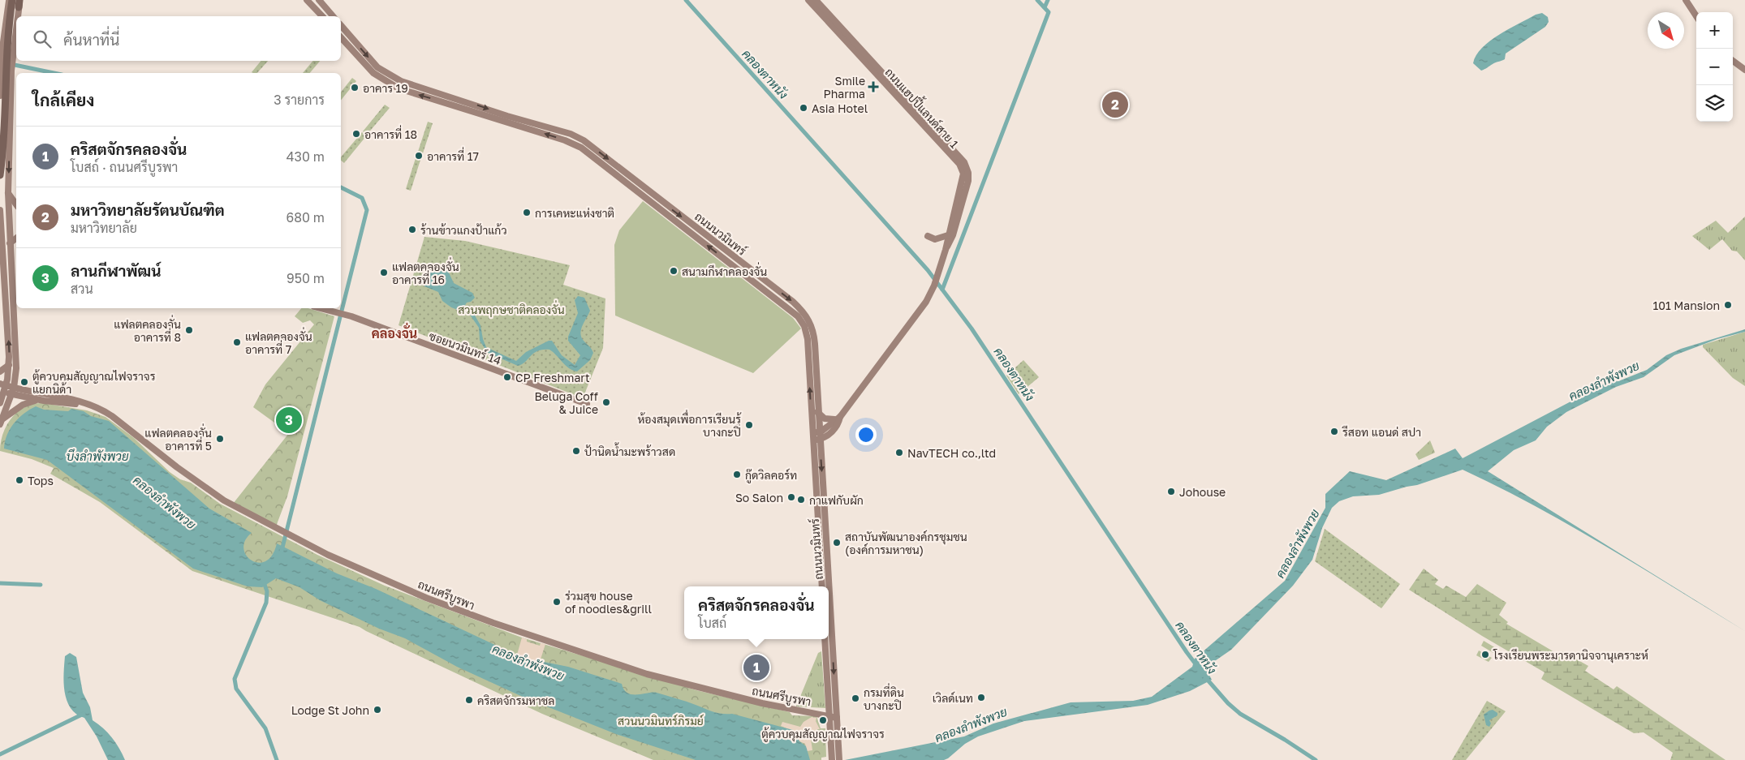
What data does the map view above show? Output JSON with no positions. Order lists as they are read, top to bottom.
{
  "streets": {
    "main road": [
      "ถนนแฮปปี้แลนด์สาย 1",
      "ถนนนวมินทร์",
      "ซอยนวมินทร์ 14",
      "ถนนศรีบูรพา"
    ]
  },
  "crossings": [
    ["ถนนแฮปปี้แลนด์สาย 1", "ถนนนวมินทร์"],
    ["ถนนนวมินทร์", "ถนนศรีบูรพา"]
  ],
  "districts": ["คลองจั่น"],
  "water": ["คลองตาหนัง", "คลองลำพังพวย", "บึงลำพังพวย"],
  "parks": ["สวนพฤกษชาติคลองจั่น", "สวนนวมินทร์ภิรมย์"],
  "places": {
    "health": ["Smile Pharma"],
    "other": [
      "อาคาร 19",
      "Asia Hotel",
      "อาคารที่ 18",
      "อาคารที่ 17",
      "การเคหะแห่งชาติ",
      "ร้านข้าวแกงป้าแก้ว",
      "สนามกีฬาคลองจั่น",
      "แฟลตคลองจั่น อาคารที่ 16",
      "101 Mansion",
      "แฟลตคลองจั่น อาคารที่ 8",
      "แฟลตคลองจั่น อาคารที่ 7",
      "CP Freshmart",
      "ตู้ควบคุมสัญญาณไฟจราจร แยกนิด้า",
      "Beluga Coff & Juice",
      "ห้องสมุดเพื่อการเรียนรู้ บางกะปิ",
      "รีสอท แอนด่ สปา",
      "แฟลตคลองจั่น อาคารที่ 5",
      "ป้านิดน้ำมะพร้าวสด",
      "NavTECH co.,ltd",
      "กู๊ดวิลคอร์ท",
      "Tops",
      "Johouse",
      "So Salon",
      "กาแฟกับผัก",
      "สถาบันพัฒนาองค์กรชุมชน (องค์การมหาชน)",
      "ร่วมสุข house of noodles&grill",
      "โรงเรียนพระมารดานิจจานุเคราะห์",
      "เวิลด์เนท",
      "กรมที่ดิน บางกะปิ",
      "คริสตจักรมหาชล",
      "Lodge St John",
      "ตู้ควบคุมสัญญาณไฟจราจร"
    ]
  },
  "north": "bottom right",
  "page": {
    "map_buttons": ["+", "−"],
    "search": "ค้นหาที่นี่",
    "heading": ["ใกล้เคียง", "3 รายการ"],
    "pins": ["2", "3", "1"],
    "list": [
      {
        "mark": "1",
        "name": "คริสตจักรคลองจั่น",
        "note": "โบสถ์ · ถนนศรีบูรพา",
        "value": "430 m"
      },
      {
        "mark": "2",
        "name": "มหาวิทยาลัยรัตนบัณฑิต",
        "note": "มหาวิทยาลัย",
        "value": "680 m"
      },
      {
        "mark": "3",
        "name": "ลานกีฬาพัฒน์",
        "note": "สวน",
        "value": "950 m"
      }
    ],
    "popup": ["คริสตจักรคลองจั่น", "โบสถ์"]
  }
}
